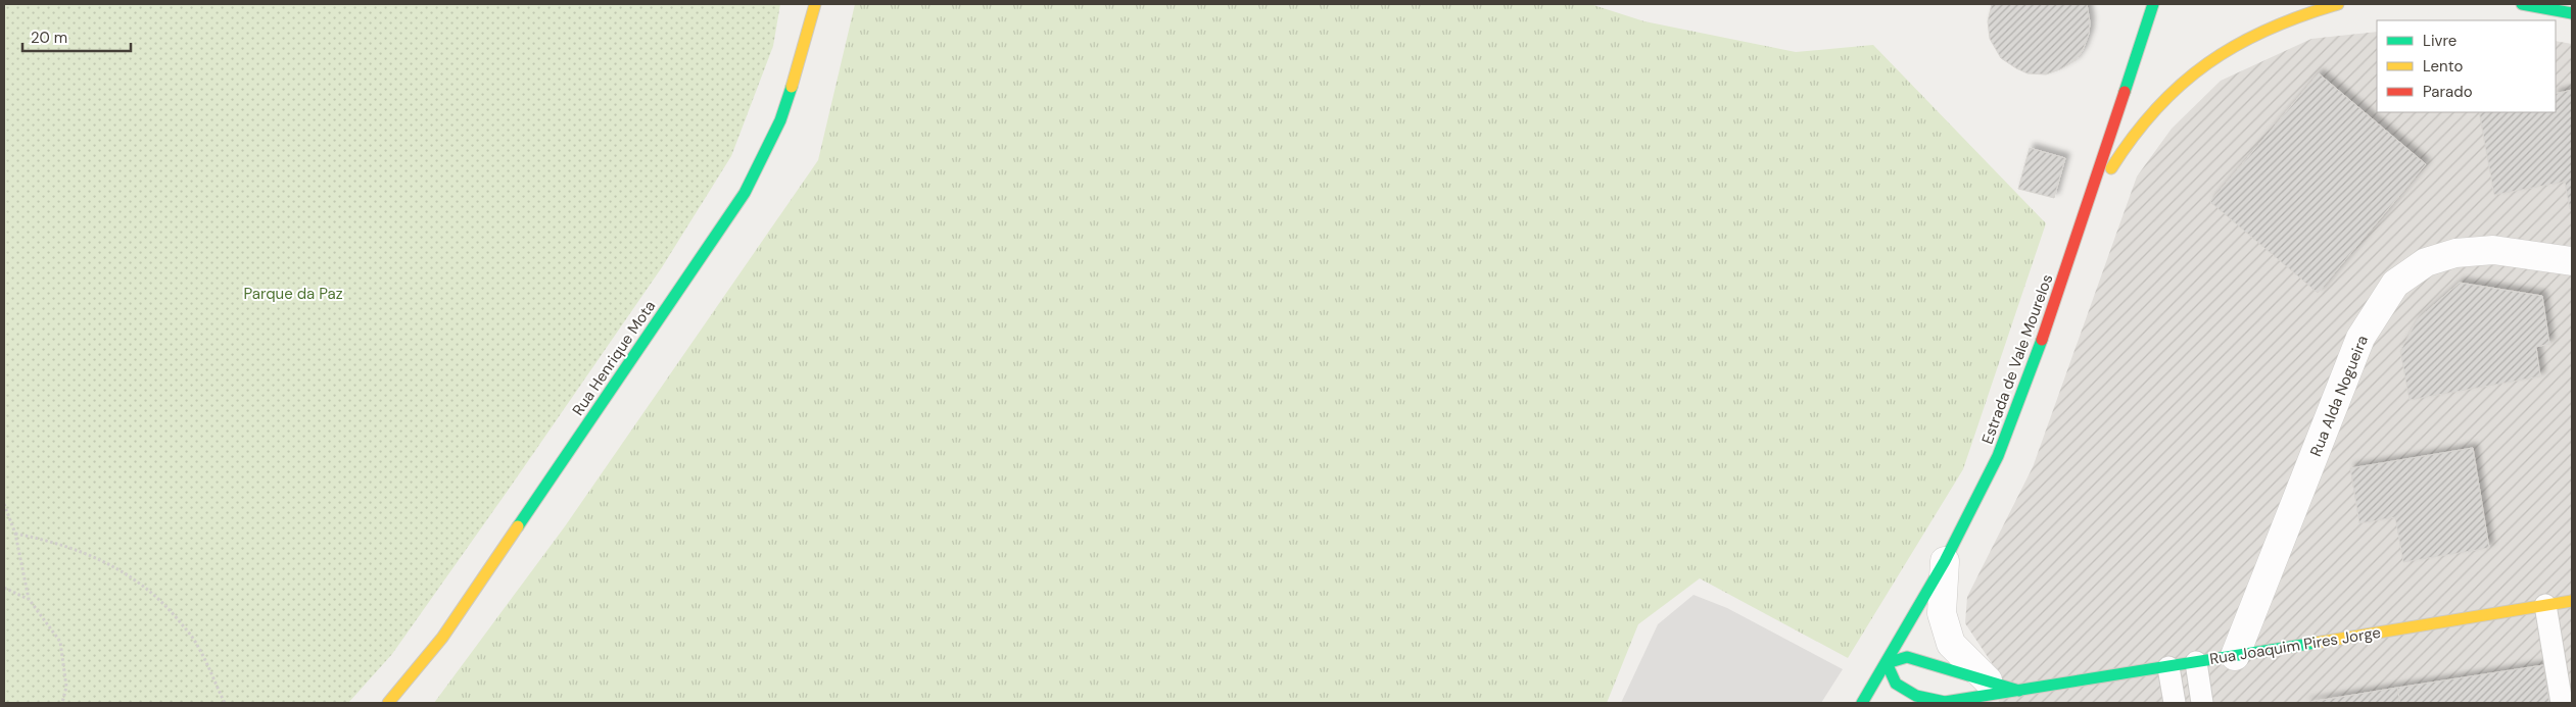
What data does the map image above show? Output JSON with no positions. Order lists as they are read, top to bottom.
{
  "streets": {
    "street": [
      "Rua Henrique Mota",
      "Estrada de Vale Mourelos",
      "Rua Alda Nogueira",
      "Rua Joaquim Pires Jorge"
    ]
  },
  "crossings": [
    ["Estrada de Vale Mourelos", "Rua Joaquim Pires Jorge"],
    ["Rua Alda Nogueira", "Rua Joaquim Pires Jorge"]
  ],
  "parks": ["Parque da Paz"],
  "legend": ["Livre", "Lento", "Parado"],
  "scale_bar": "20 m"
}
